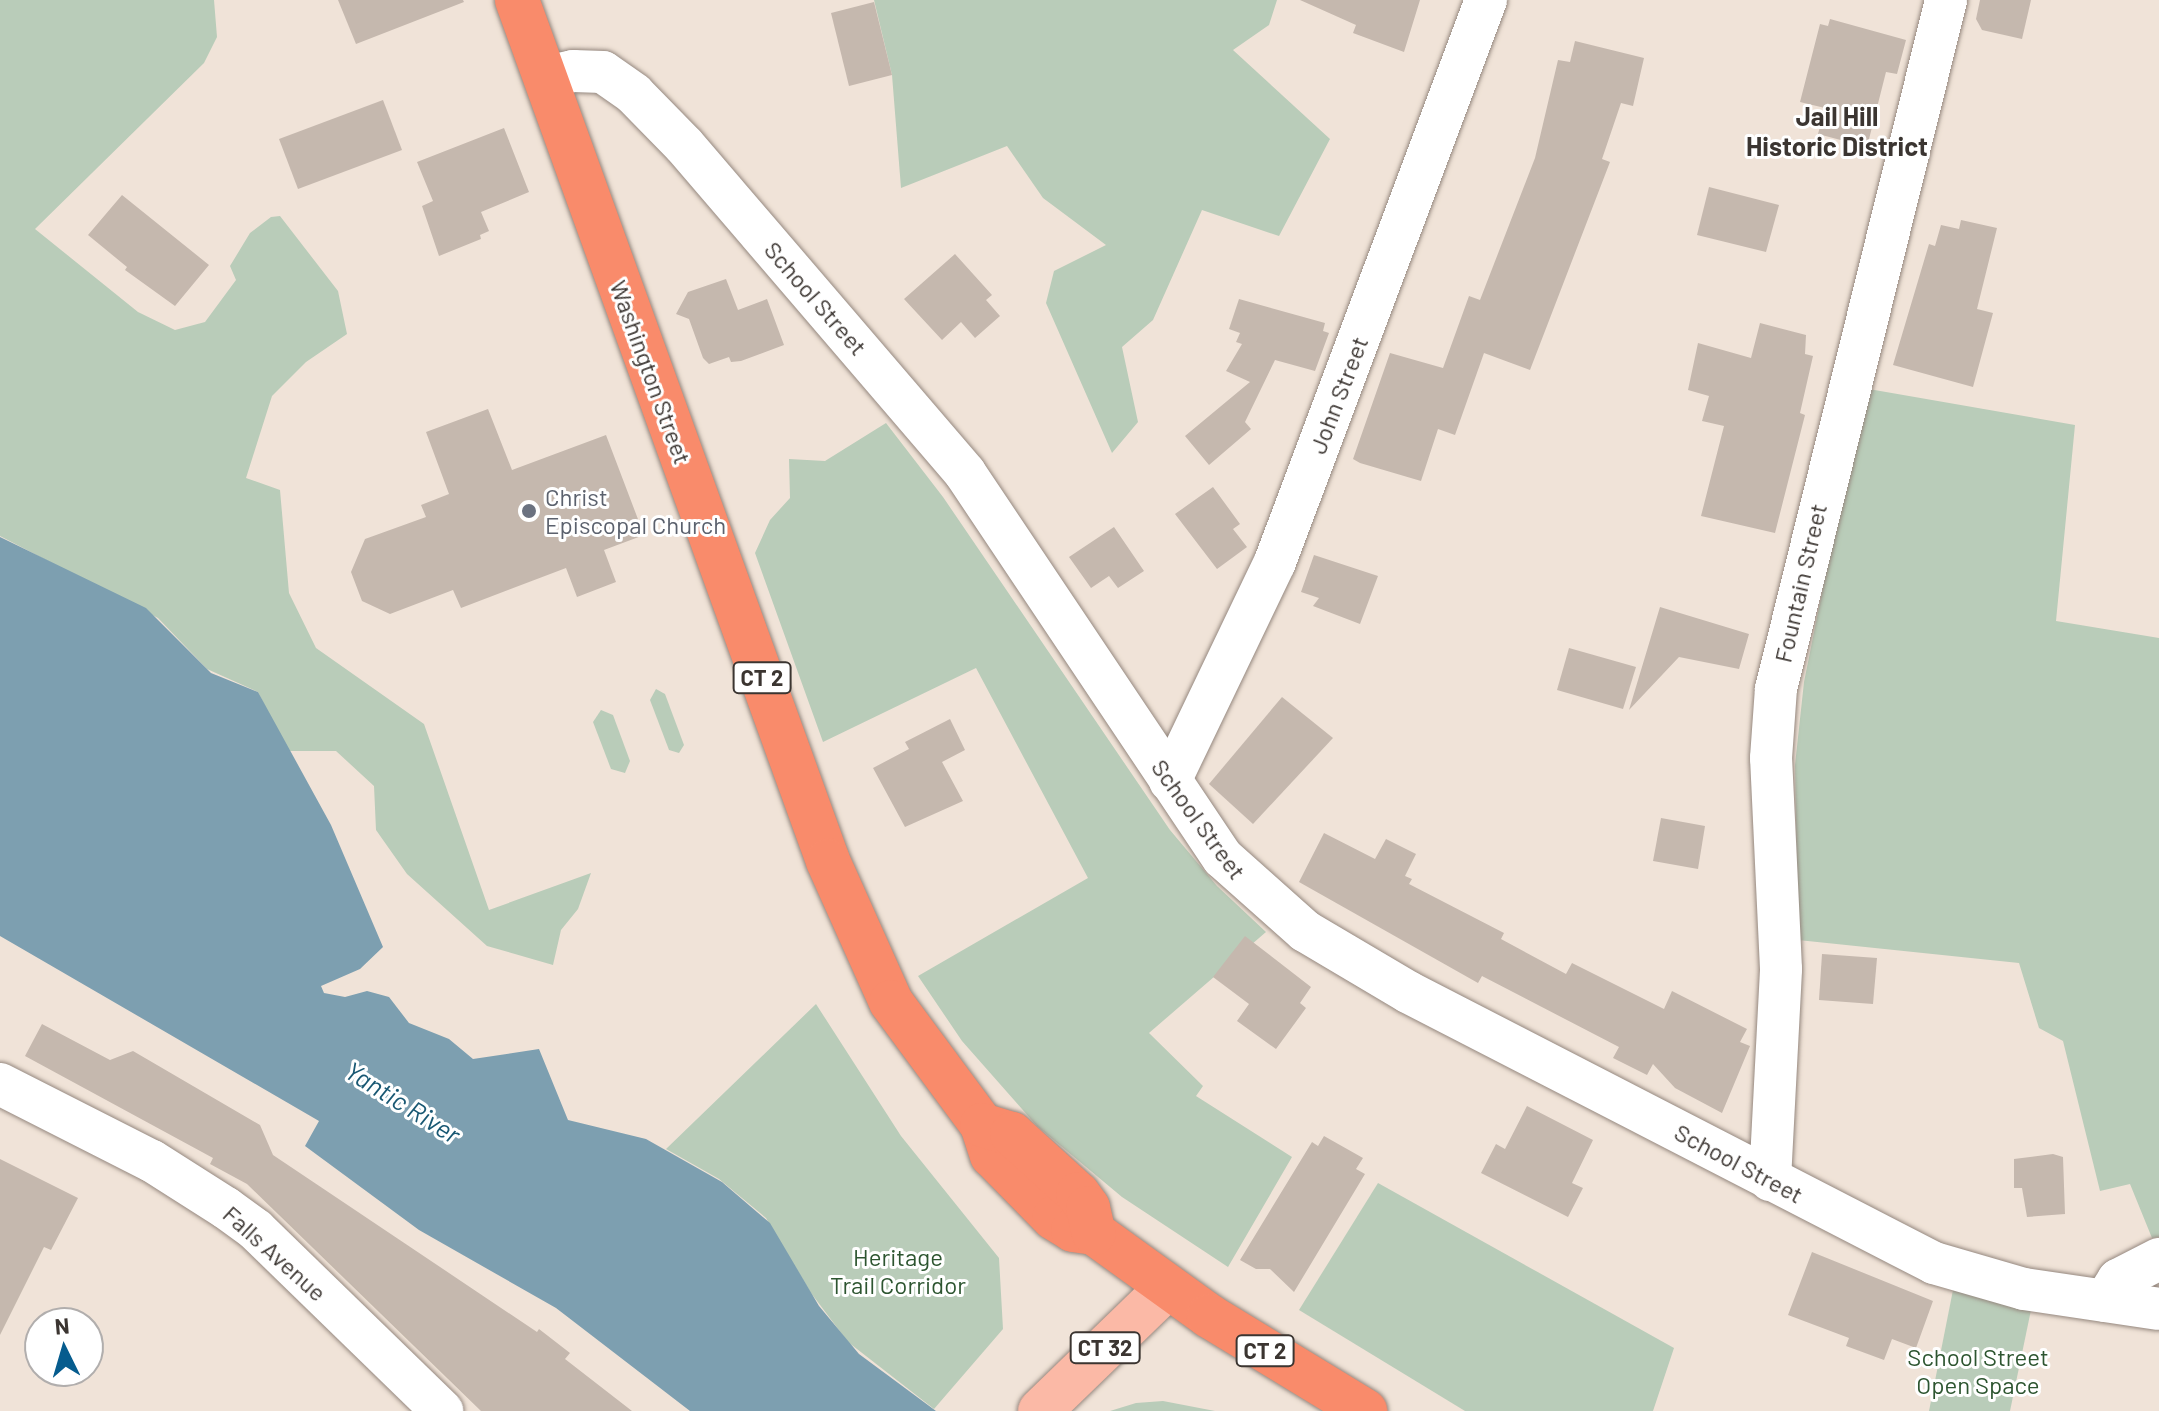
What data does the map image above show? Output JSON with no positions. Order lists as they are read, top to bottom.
{
  "streets": {
    "highway": ["Washington Street", "CT 2"],
    "main road": ["CT 32"],
    "street": [
      "School Street",
      "John Street",
      "Fountain Street",
      "Falls Avenue"
    ]
  },
  "crossings": [
    ["School Street", "Washington Street"],
    ["School Street", "John Street"],
    ["School Street", "Fountain Street"],
    ["Washington Street", "CT 32"]
  ],
  "districts": ["Jail Hill Historic District"],
  "water": ["Yantic River"],
  "parks": ["Heritage Trail Corridor", "School Street Open Space"],
  "places": ["Christ Episcopal Church"],
  "north": "top"
}
